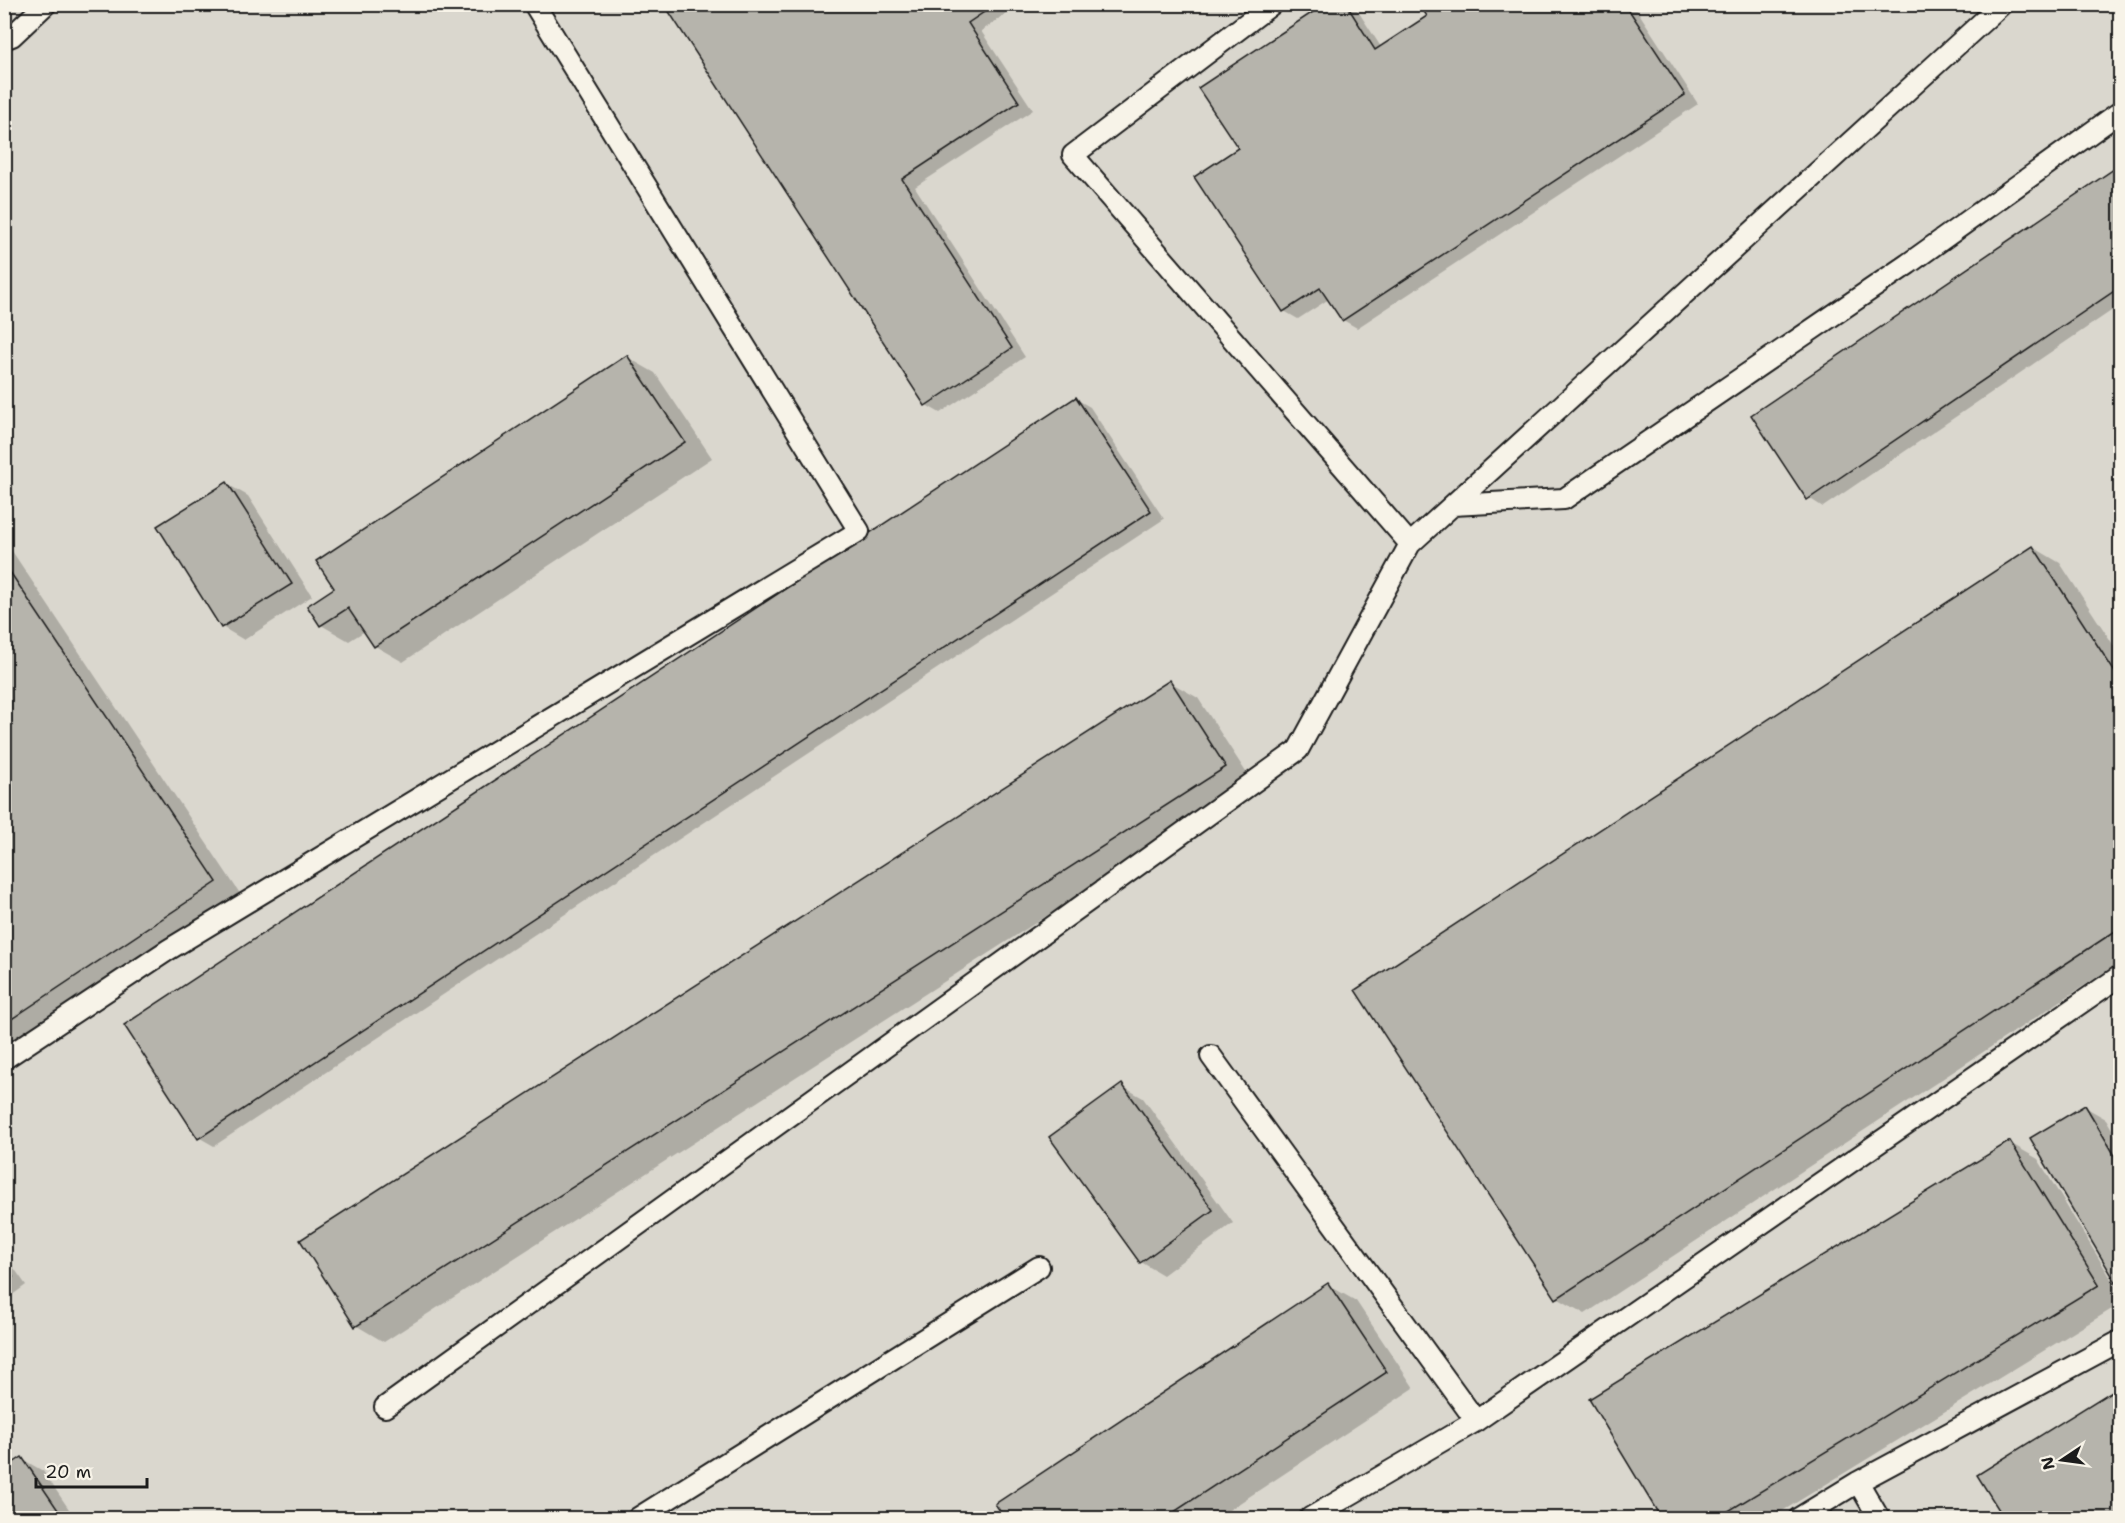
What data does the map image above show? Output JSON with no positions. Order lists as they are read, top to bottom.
{
  "scale_bar": "20 m",
  "north": "left"
}
